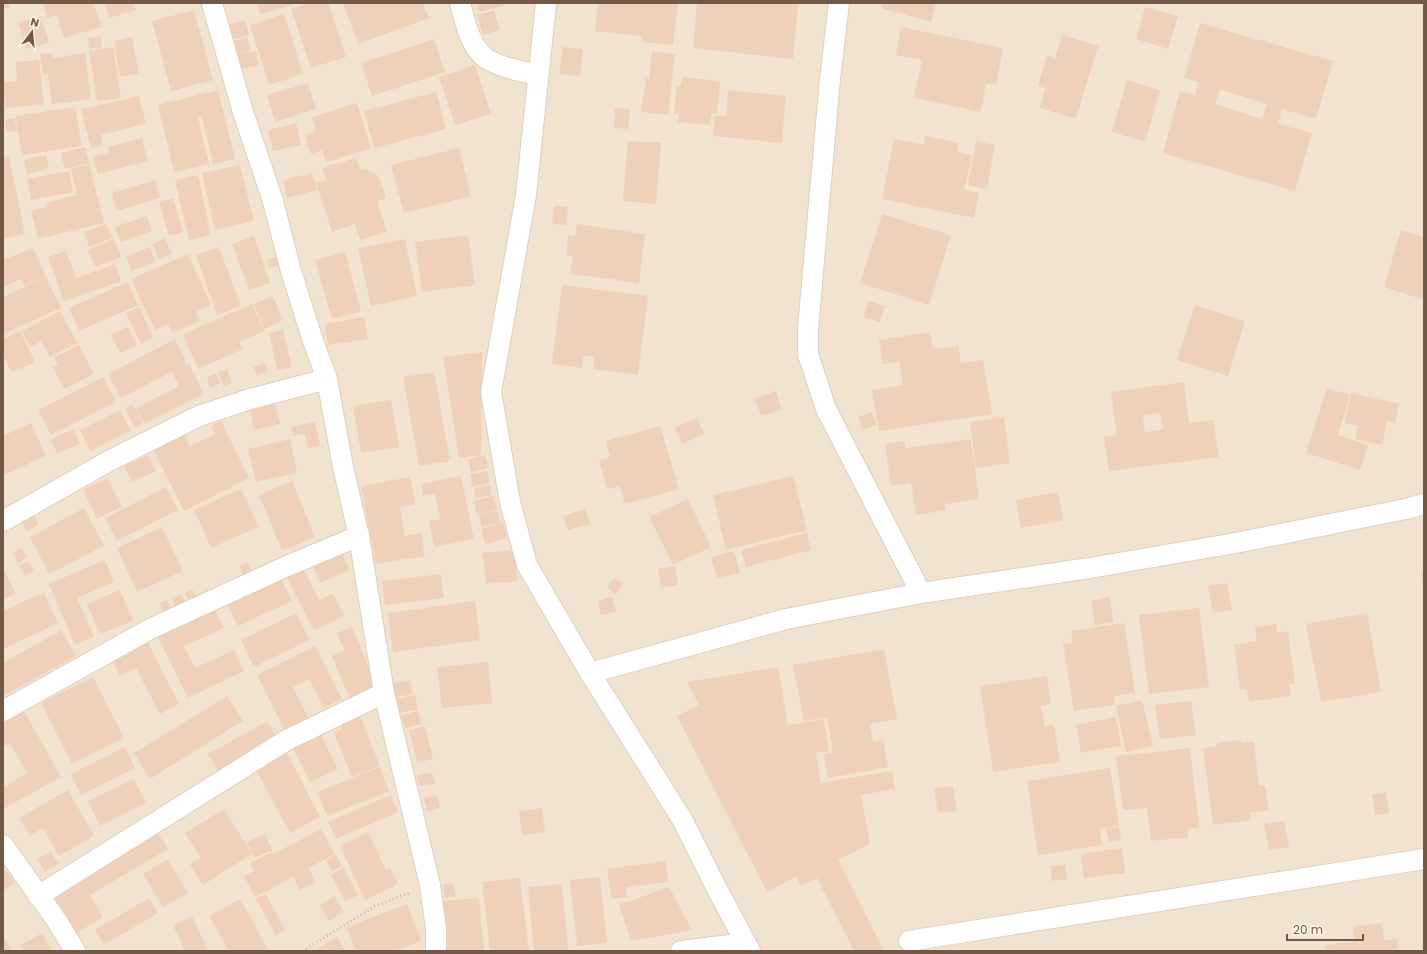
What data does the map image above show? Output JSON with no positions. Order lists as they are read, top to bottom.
{
  "scale_bar": "20 m",
  "north": "top"
}
